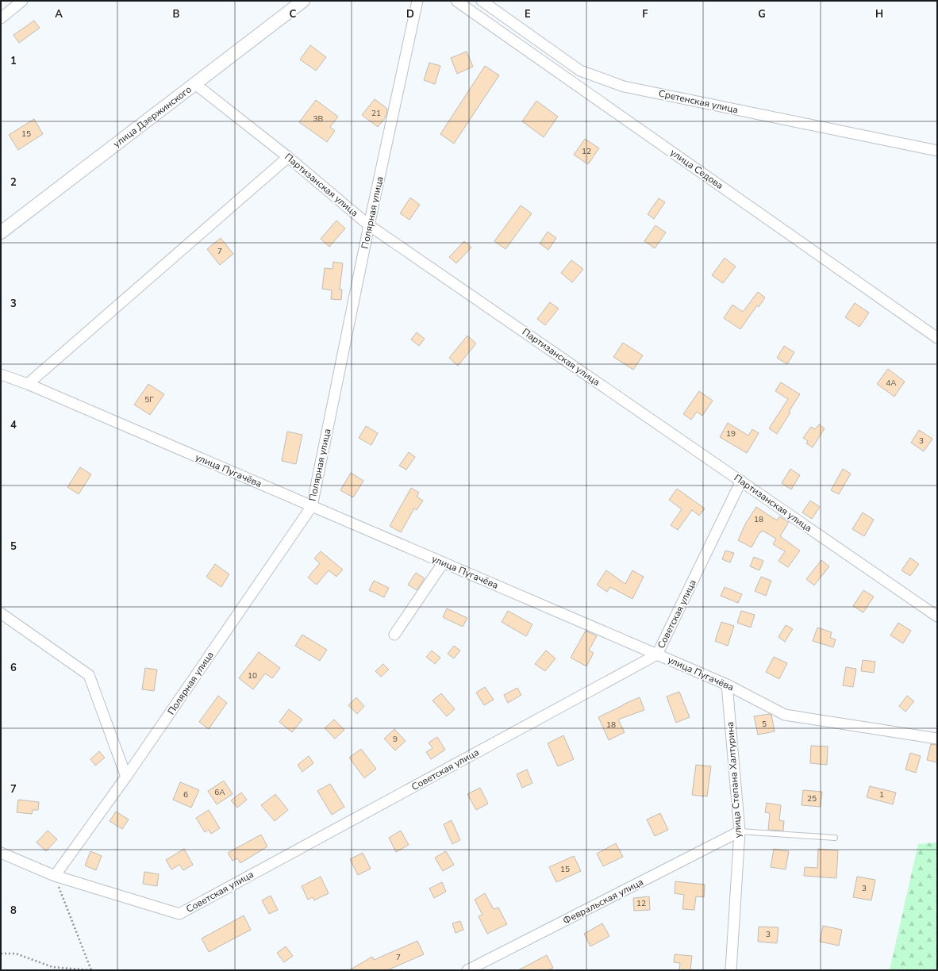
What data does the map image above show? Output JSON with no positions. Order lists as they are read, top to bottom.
{
  "streets": {
    "street": [
      "Сретенская улица",
      "улица Дзержинского",
      "улица Седова",
      "Партизанская улица",
      "Полярная улица",
      "улица Пугачёва",
      "Советская улица",
      "улица Степана Халтурина",
      "Февральская улица"
    ]
  },
  "crossings": [
    ["улица Дзержинского", "Партизанская улица"],
    ["Партизанская улица", "Полярная улица"],
    ["Партизанская улица", "Советская улица"],
    ["Полярная улица", "улица Пугачёва"],
    ["Полярная улица", "Советская улица"],
    ["улица Пугачёва", "Советская улица"],
    ["улица Пугачёва", "улица Степана Халтурина"],
    ["улица Степана Халтурина", "Февральская улица"]
  ],
  "house_numbers": [
    "21",
    "3В",
    "15",
    "12",
    "7",
    "4А",
    "5Г",
    "19",
    "3",
    "18",
    "10",
    "5",
    "18",
    "9",
    "6А",
    "6",
    "1",
    "25",
    "15",
    "3",
    "12",
    "3",
    "7"
  ],
  "grid": {
    "columns": [
      "A",
      "B",
      "C",
      "D",
      "E",
      "F",
      "G",
      "H"
    ],
    "rows": [
      "1",
      "2",
      "3",
      "4",
      "5",
      "6",
      "7",
      "8"
    ]
  }
}
